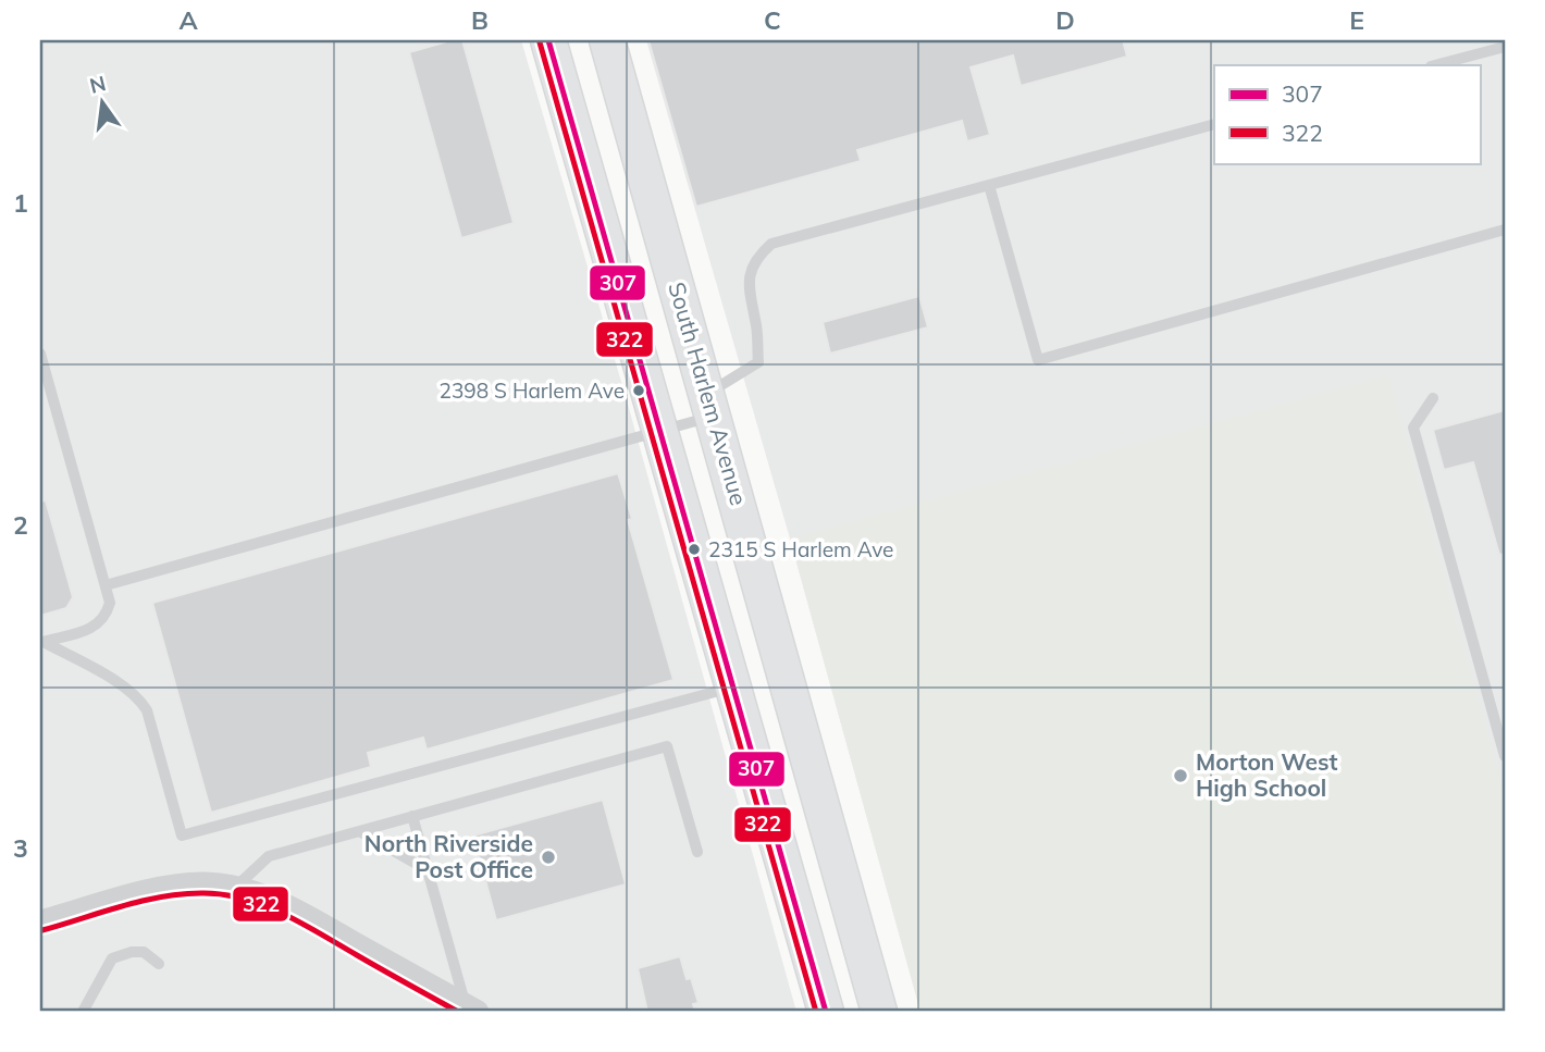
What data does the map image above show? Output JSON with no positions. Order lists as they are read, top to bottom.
{
  "streets": {
    "main road": ["South Harlem Avenue"]
  },
  "places": [
    "2398 S Harlem Ave",
    "2315 S Harlem Ave",
    "Morton West High School",
    "North Riverside Post Office"
  ],
  "lines": ["transit line 307", "transit line 322"],
  "legend": ["307", "322"],
  "north": "top",
  "grid": {
    "columns": [
      "A",
      "B",
      "C",
      "D",
      "E"
    ],
    "rows": ["1", "2", "3"]
  }
}
